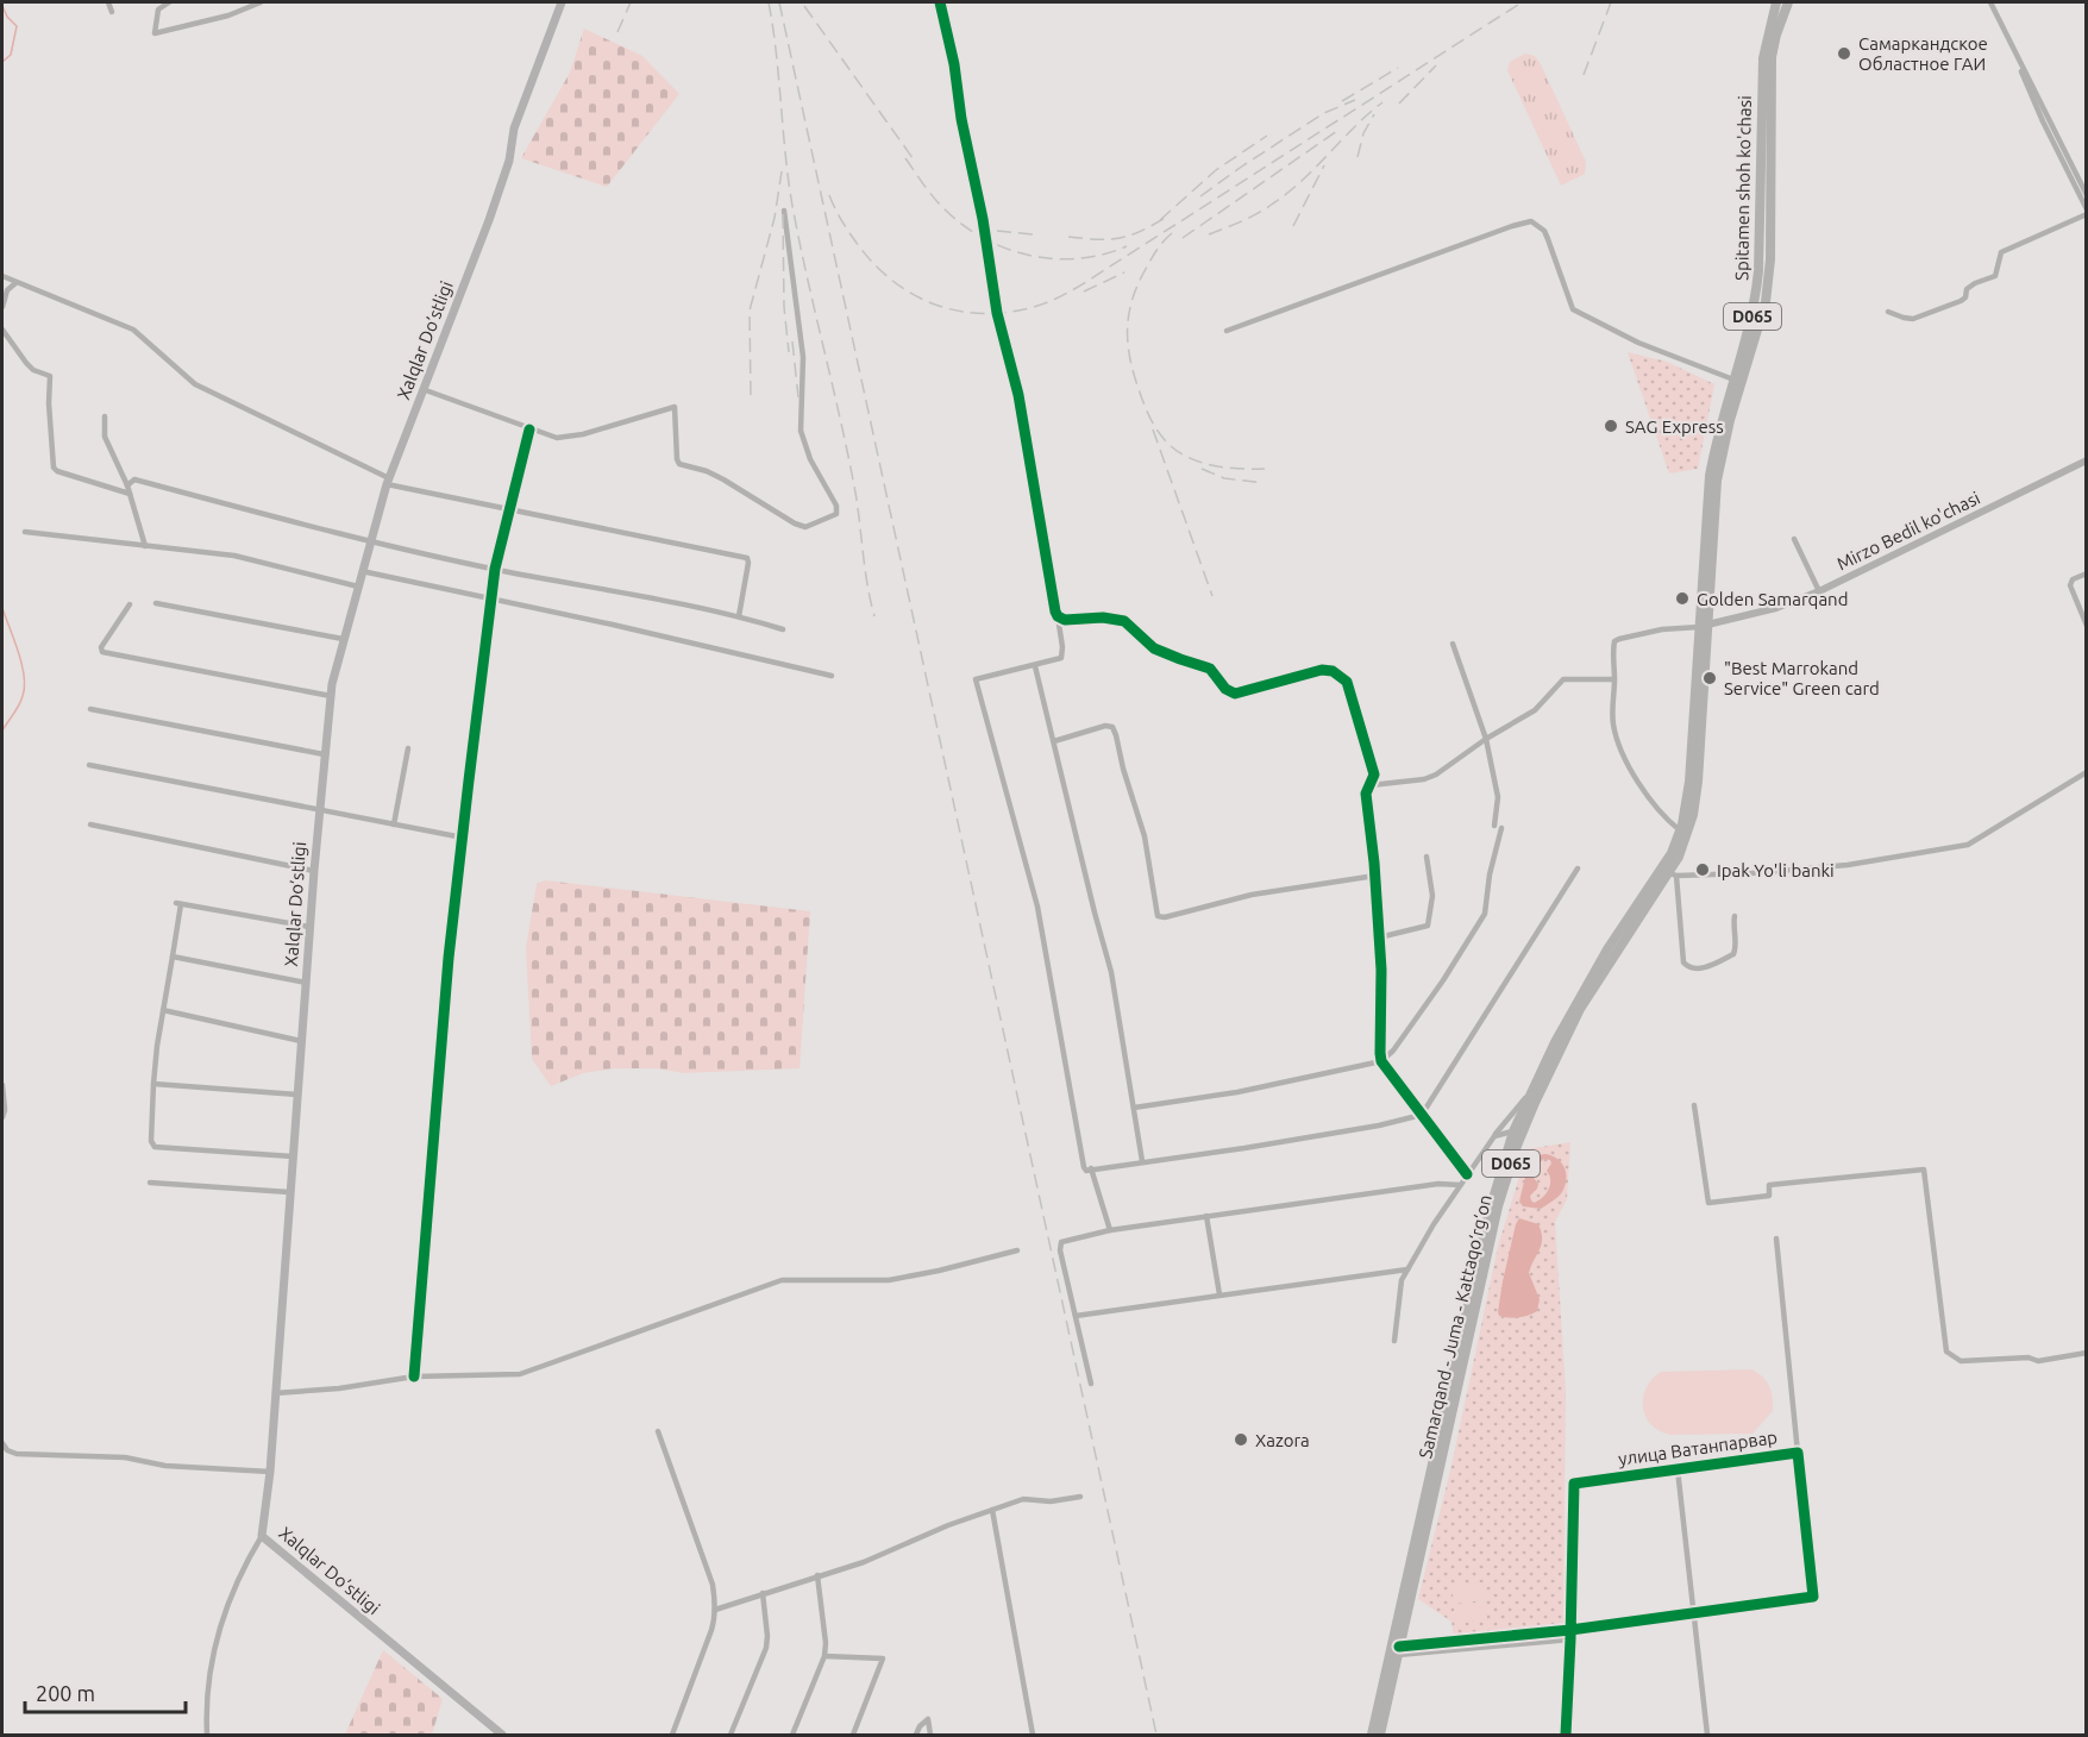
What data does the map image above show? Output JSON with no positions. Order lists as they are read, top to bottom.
{
  "streets": {
    "main road": [
      "Spitamen shoh ko'chasi",
      "D065",
      "Xalqlar Do’stligi",
      "Samarqand - Juma - Kattaqo‘rg‘on"
    ],
    "street": ["Mirzo Bedil ko'chasi", "улица Ватанпарвар"]
  },
  "crossings": [
    ["Spitamen shoh ko'chasi", "Mirzo Bedil ko'chasi"],
    ["Spitamen shoh ko'chasi", "Samarqand - Juma - Kattaqo‘rg‘on"],
    ["Mirzo Bedil ko'chasi", "Samarqand - Juma - Kattaqo‘rg‘on"]
  ],
  "places": [
    "Самаркандское Областное ГАИ",
    "SAG Express",
    "Golden Samarqand",
    "\"Best Marrokand Service\" Green card",
    "Ipak Yo'li banki",
    "Xazora"
  ],
  "scale_bar": "200 m"
}
